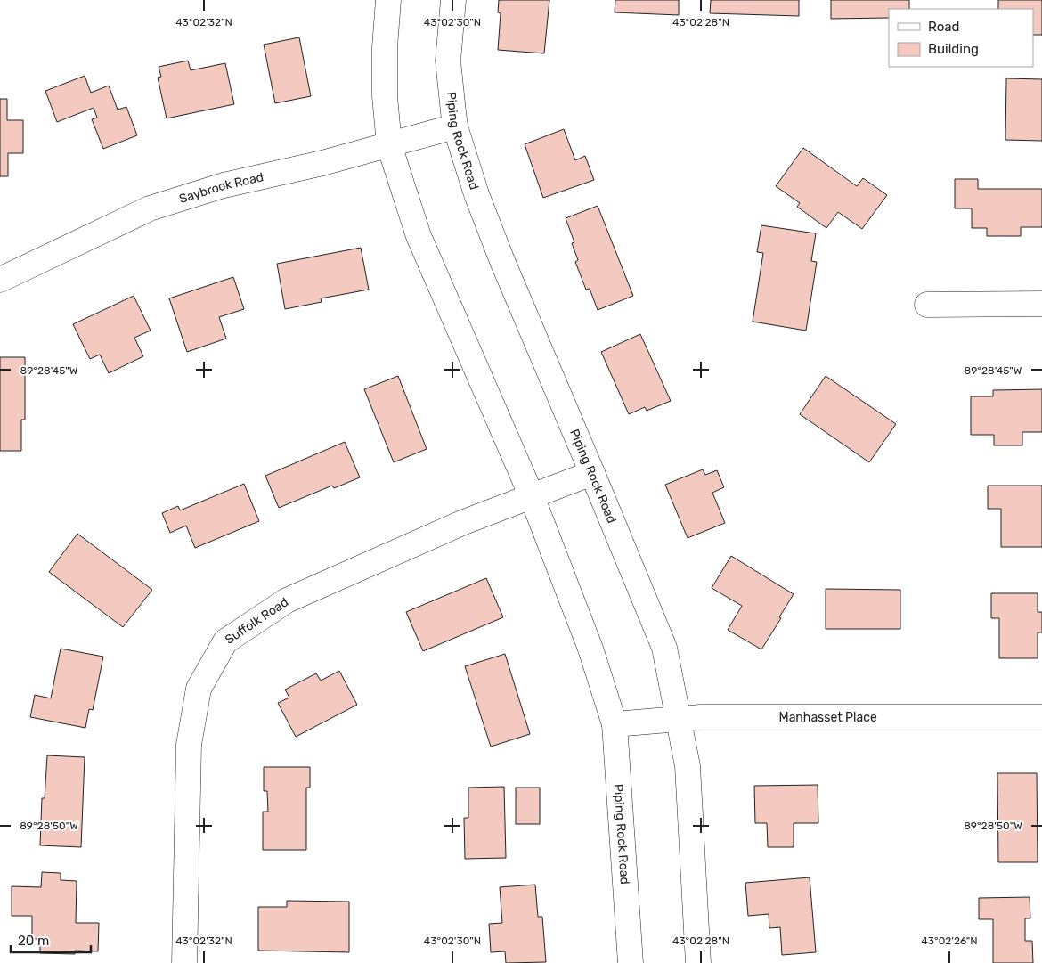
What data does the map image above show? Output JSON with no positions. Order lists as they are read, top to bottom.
{
  "streets": {
    "street": [
      "Piping Rock Road",
      "Saybrook Road",
      "Suffolk Road",
      "Manhasset Place"
    ]
  },
  "crossings": [
    ["Piping Rock Road", "Saybrook Road"],
    ["Piping Rock Road", "Suffolk Road"],
    ["Piping Rock Road", "Manhasset Place"]
  ],
  "legend": ["Road", "Building"],
  "scale_bar": "20 m",
  "coordinates": [
    "43°02'32\"N",
    "43°02'30\"N",
    "43°02'28\"N",
    "89°28'45\"W",
    "89°28'50\"W",
    "43°02'26\"N"
  ]
}
